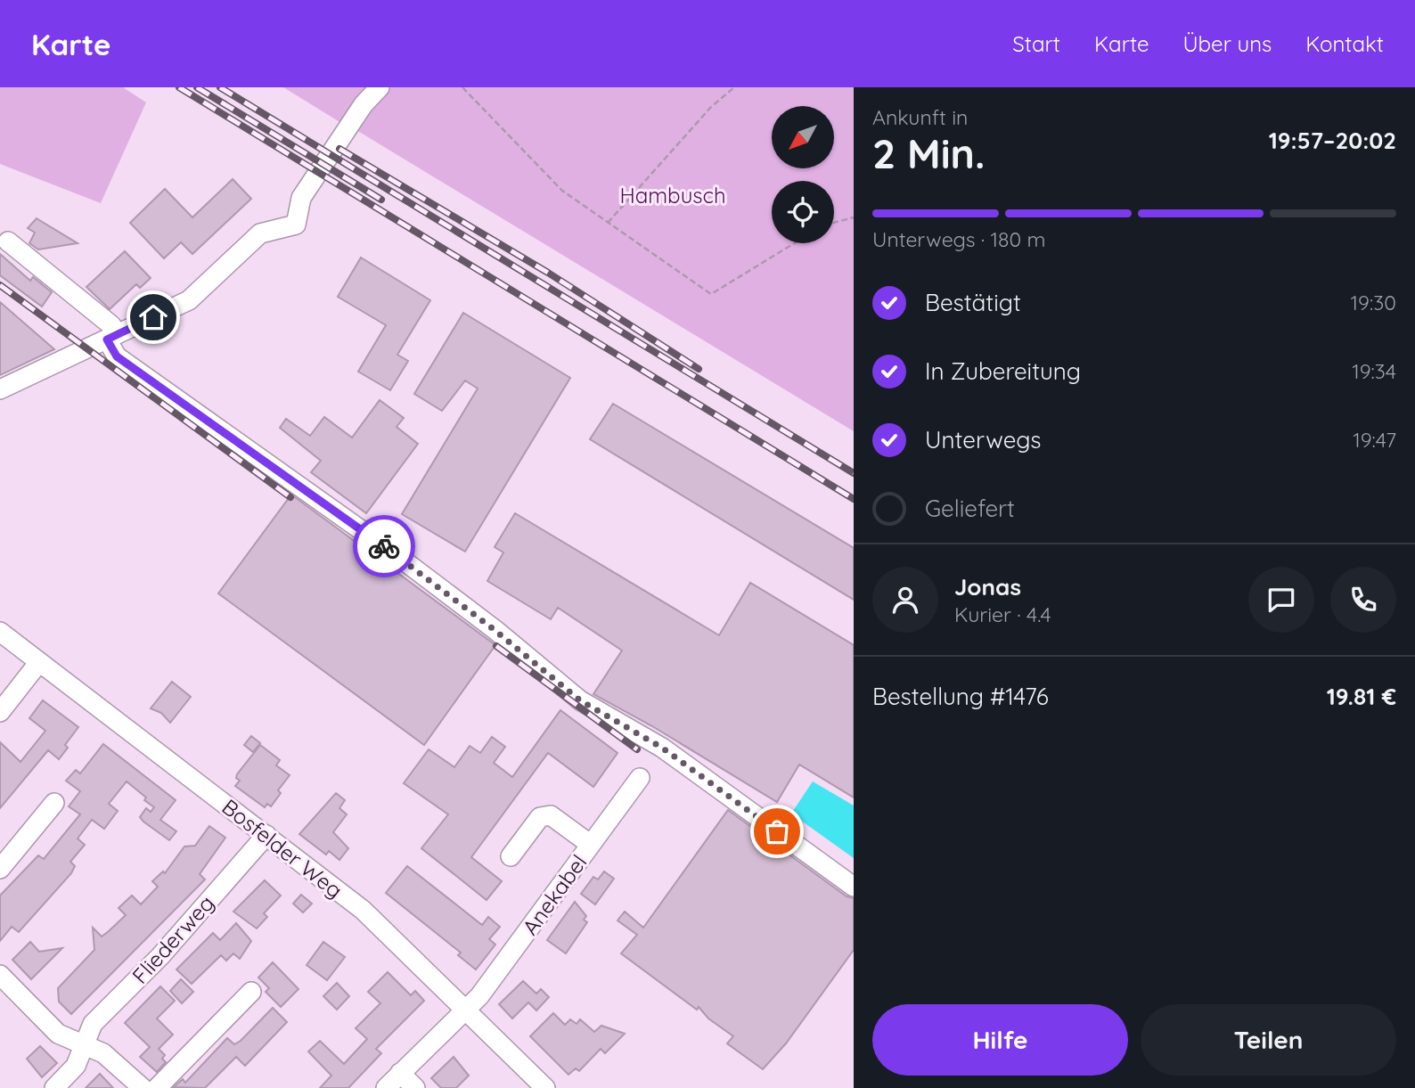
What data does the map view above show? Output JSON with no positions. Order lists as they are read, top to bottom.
{
  "streets": {
    "street": ["Bosfelder Weg", "Anekabel", "Fliederweg"]
  },
  "crossings": [
    ["Bosfelder Weg", "Anekabel"],
    ["Bosfelder Weg", "Fliederweg"]
  ],
  "parks": ["Hambusch"],
  "north": "bottom left",
  "page": {
    "header": "Karte",
    "nav": [
      "Start",
      "Karte",
      "Über uns",
      "Kontakt"
    ],
    "heading": ["2 Min.", "Ankunft in", "19:57–20:02"],
    "panel": [
      "Jonas",
      "Kurier · 4.4",
      "Bestellung #1476",
      "19.81 €"
    ],
    "bar": "Unterwegs · 180 m",
    "list": [
      ["Bestätigt", "19:30"],
      ["In Zubereitung", "19:34"],
      ["Unterwegs", "19:47"],
      "Geliefert"
    ],
    "buttons": ["Hilfe", "Teilen"]
  }
}
